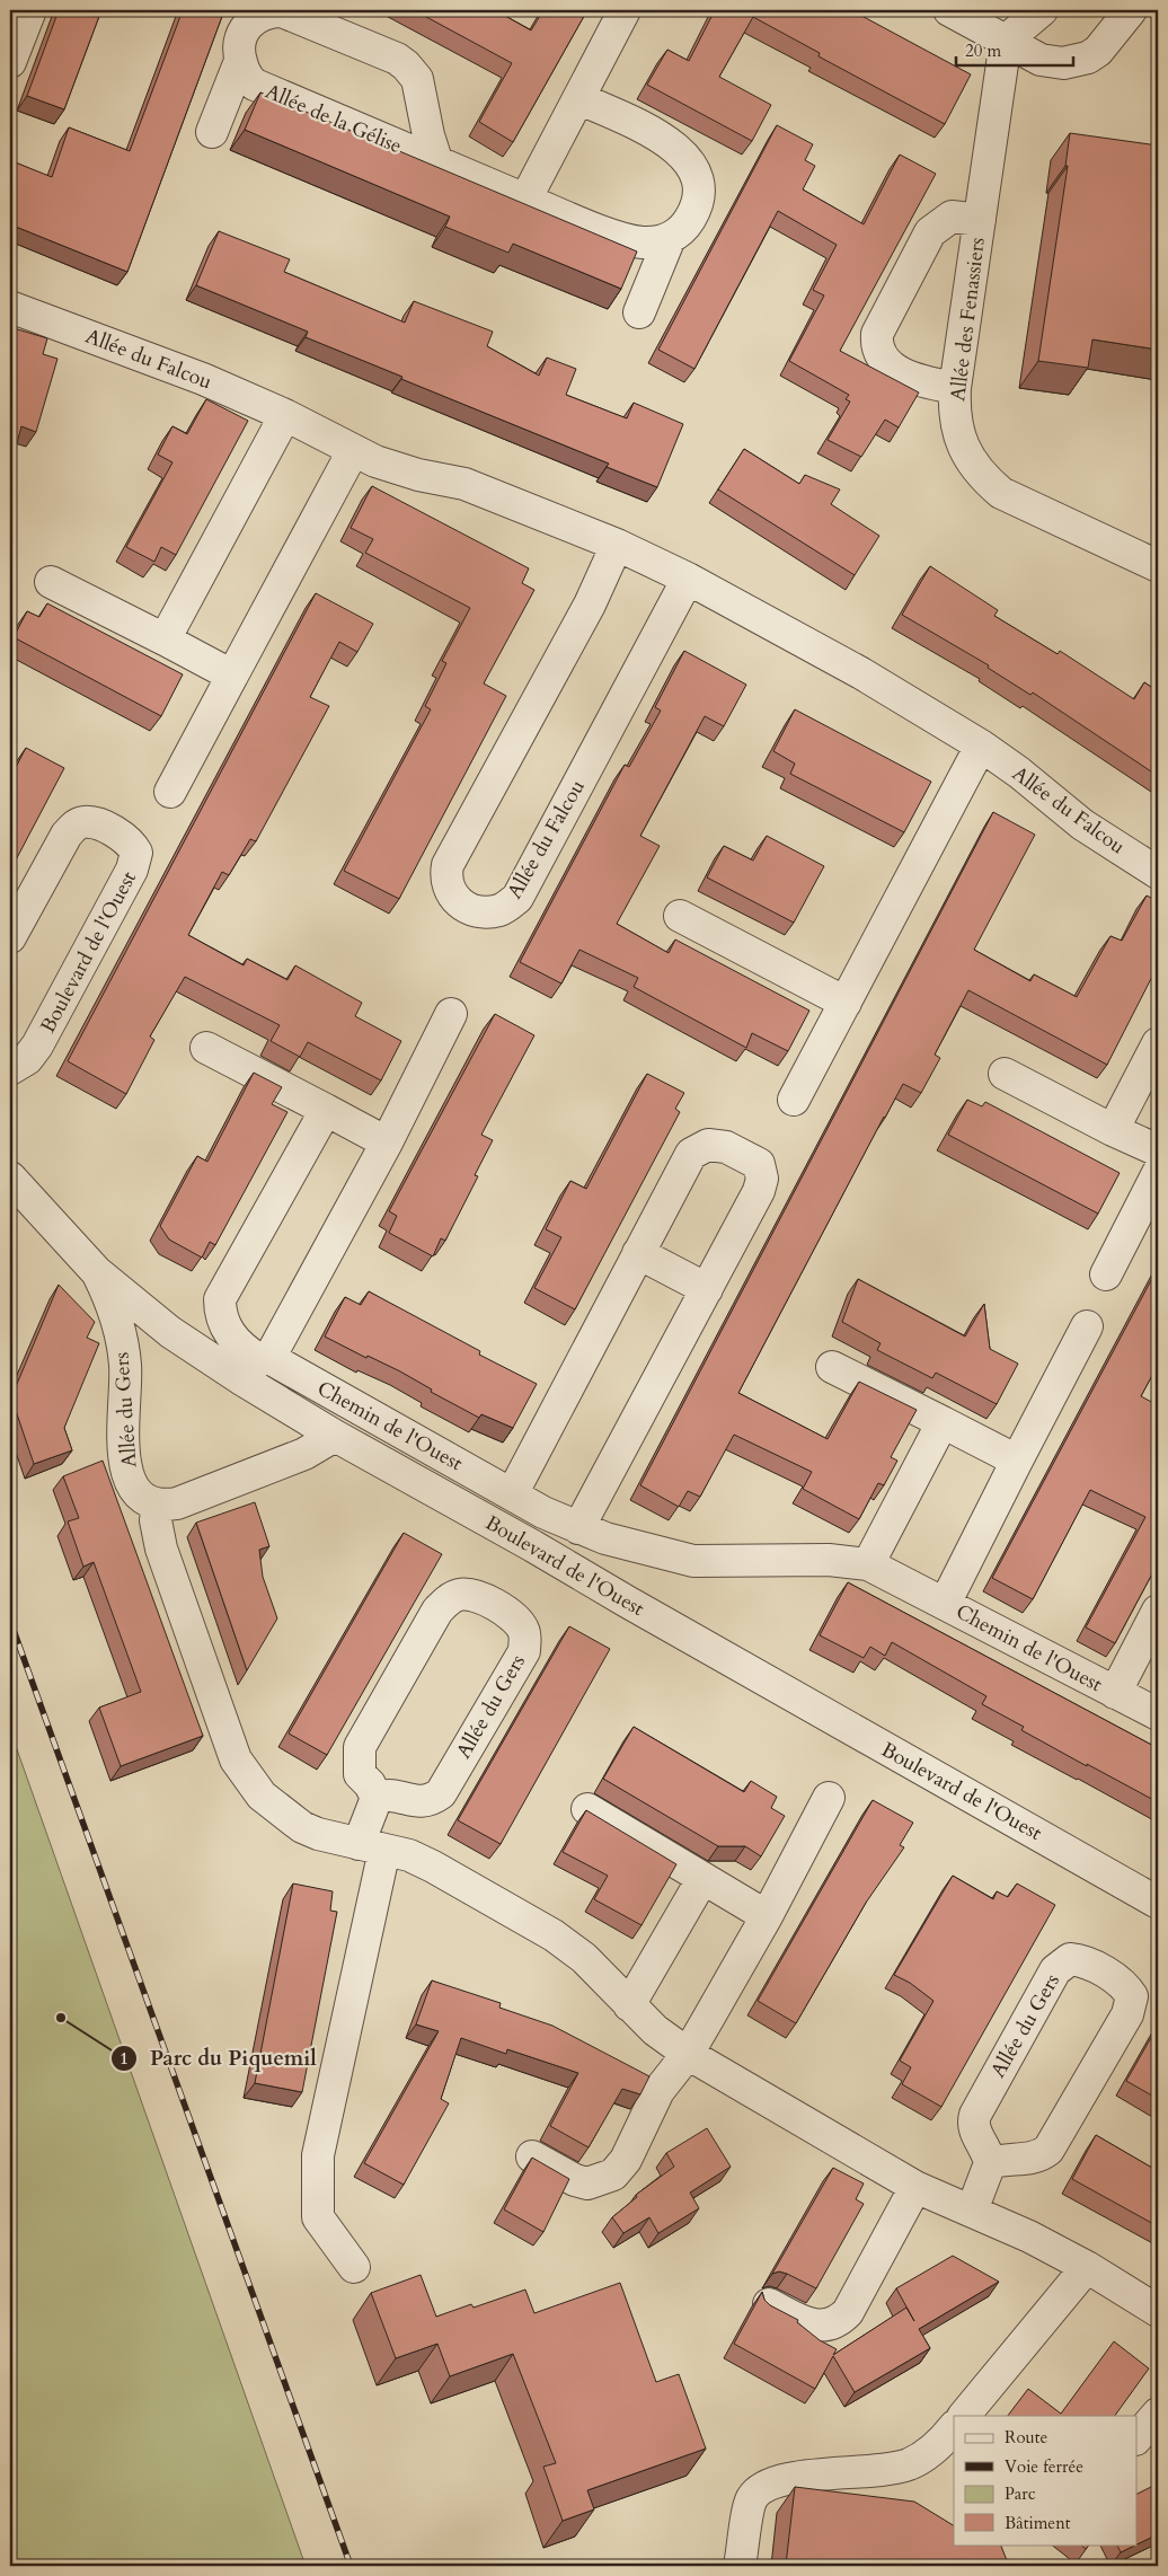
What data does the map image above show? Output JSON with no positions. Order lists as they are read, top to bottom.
{
  "streets": {
    "street": [
      "Allée de la Gélise",
      "Allée des Fenassiers",
      "Allée du Falcou",
      "Boulevard de l'Ouest",
      "Allée du Gers",
      "Chemin de l'Ouest"
    ]
  },
  "crossings": [
    ["Boulevard de l'Ouest", "Allée du Gers"],
    ["Boulevard de l'Ouest", "Chemin de l'Ouest"]
  ],
  "places": ["Parc du Piquemil"],
  "legend": [
    "Route",
    "Voie ferrée",
    "Parc",
    "Bâtiment"
  ],
  "scale_bar": "20 m"
}
